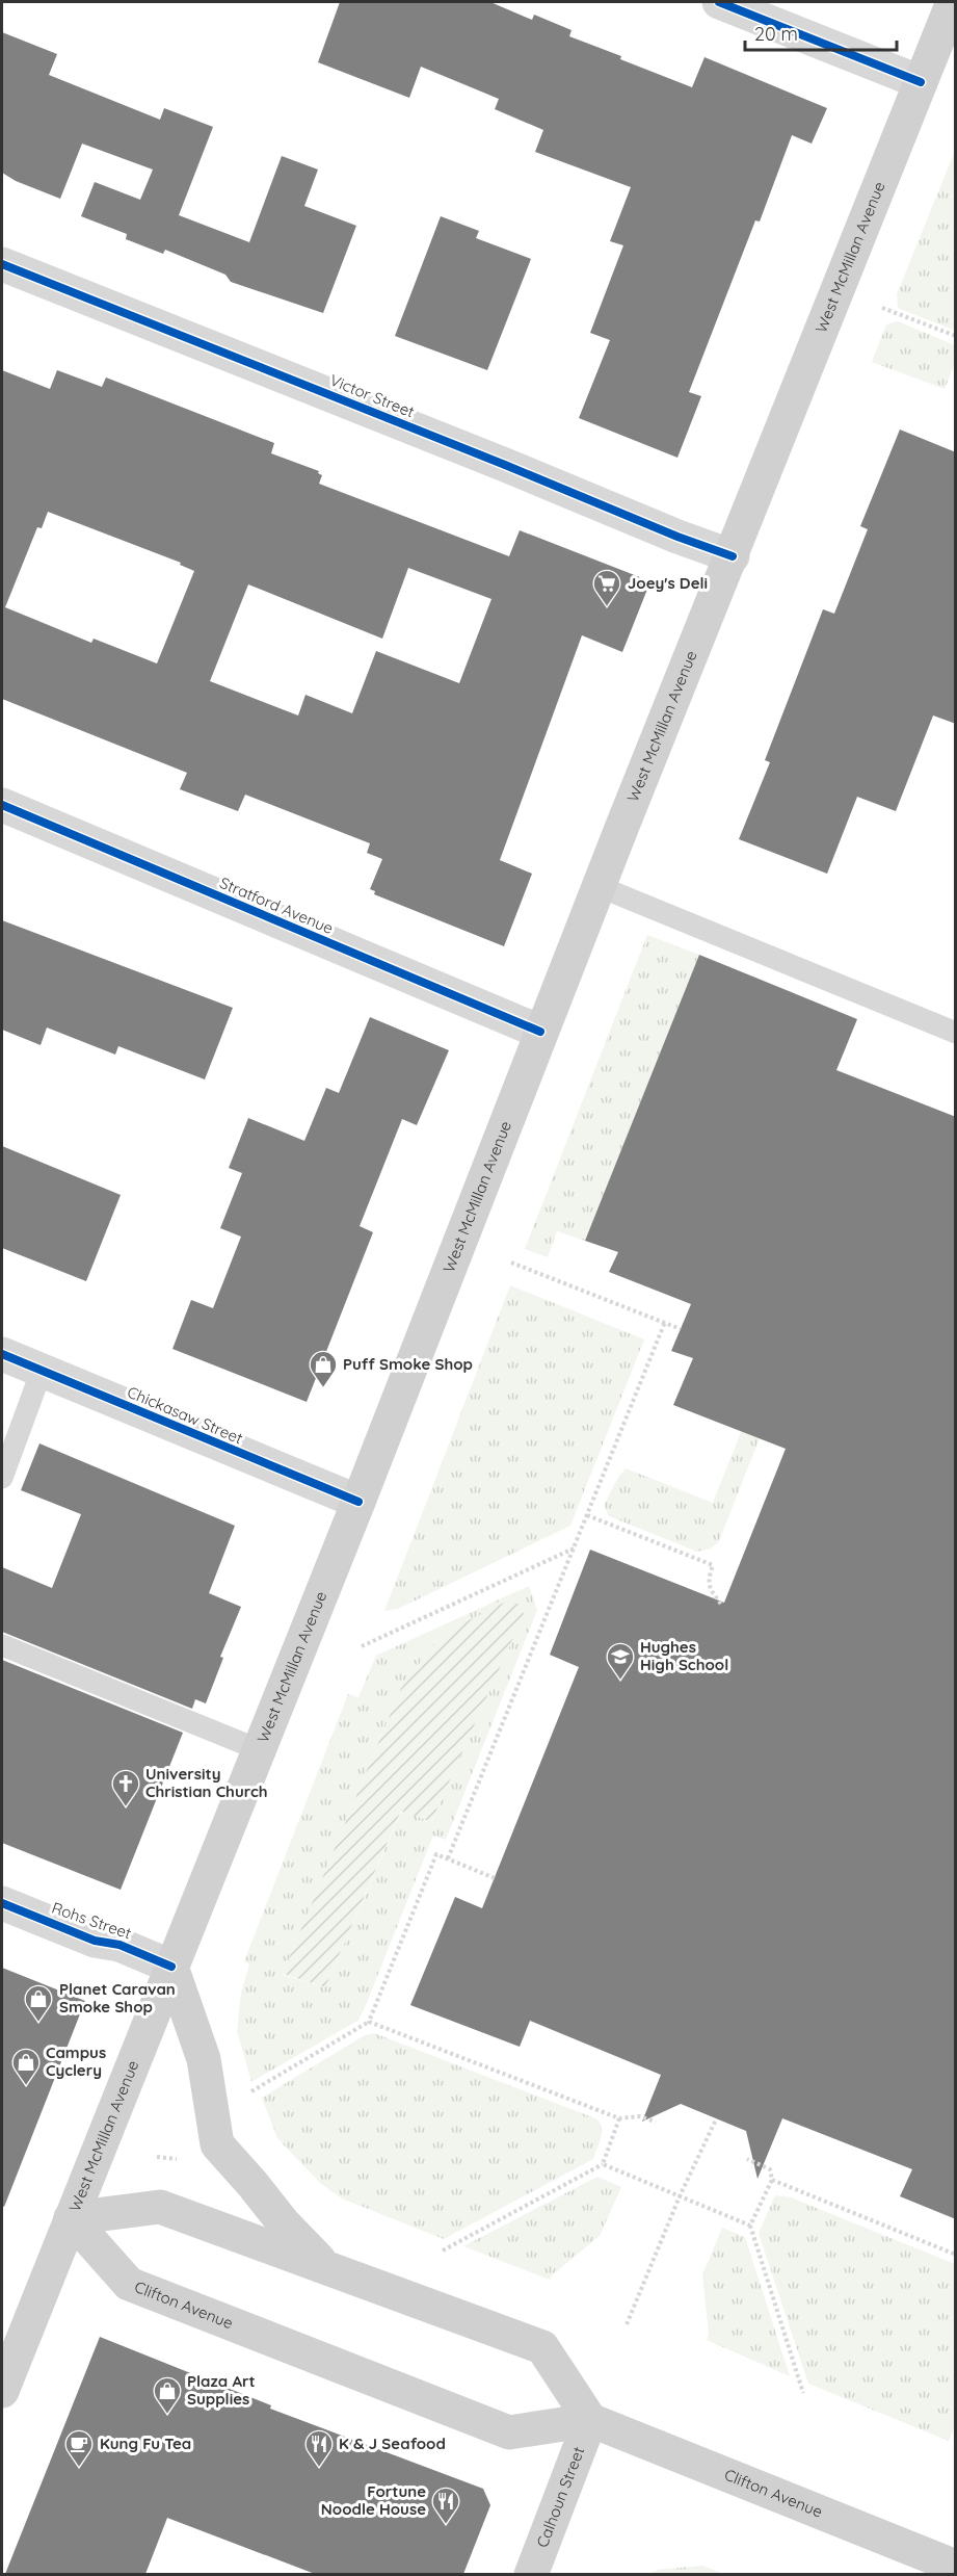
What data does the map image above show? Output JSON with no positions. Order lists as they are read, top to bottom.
{
  "streets": {
    "main road": ["West McMillan Avenue", "Clifton Avenue", "Calhoun Street"],
    "street": [
      "Victor Street",
      "Stratford Avenue",
      "Chickasaw Street",
      "Rohs Street"
    ]
  },
  "crossings": [
    ["West McMillan Avenue", "Victor Street"],
    ["West McMillan Avenue", "Stratford Avenue"],
    ["West McMillan Avenue", "Chickasaw Street"],
    ["West McMillan Avenue", "Rohs Street"],
    ["West McMillan Avenue", "Clifton Avenue"],
    ["Clifton Avenue", "Calhoun Street"]
  ],
  "places": {
    "supermarket": ["Joey's Deli"],
    "shop": [
      "Puff Smoke Shop",
      "Planet Caravan Smoke Shop",
      "Campus Cyclery",
      "Plaza Art Supplies"
    ],
    "school or university": ["Hughes High School"],
    "church": ["University Christian Church"],
    "cafe": ["Kung Fu Tea"],
    "restaurant": ["K & J Seafood", "Fortune Noodle House"]
  },
  "scale_bar": "20 m"
}
